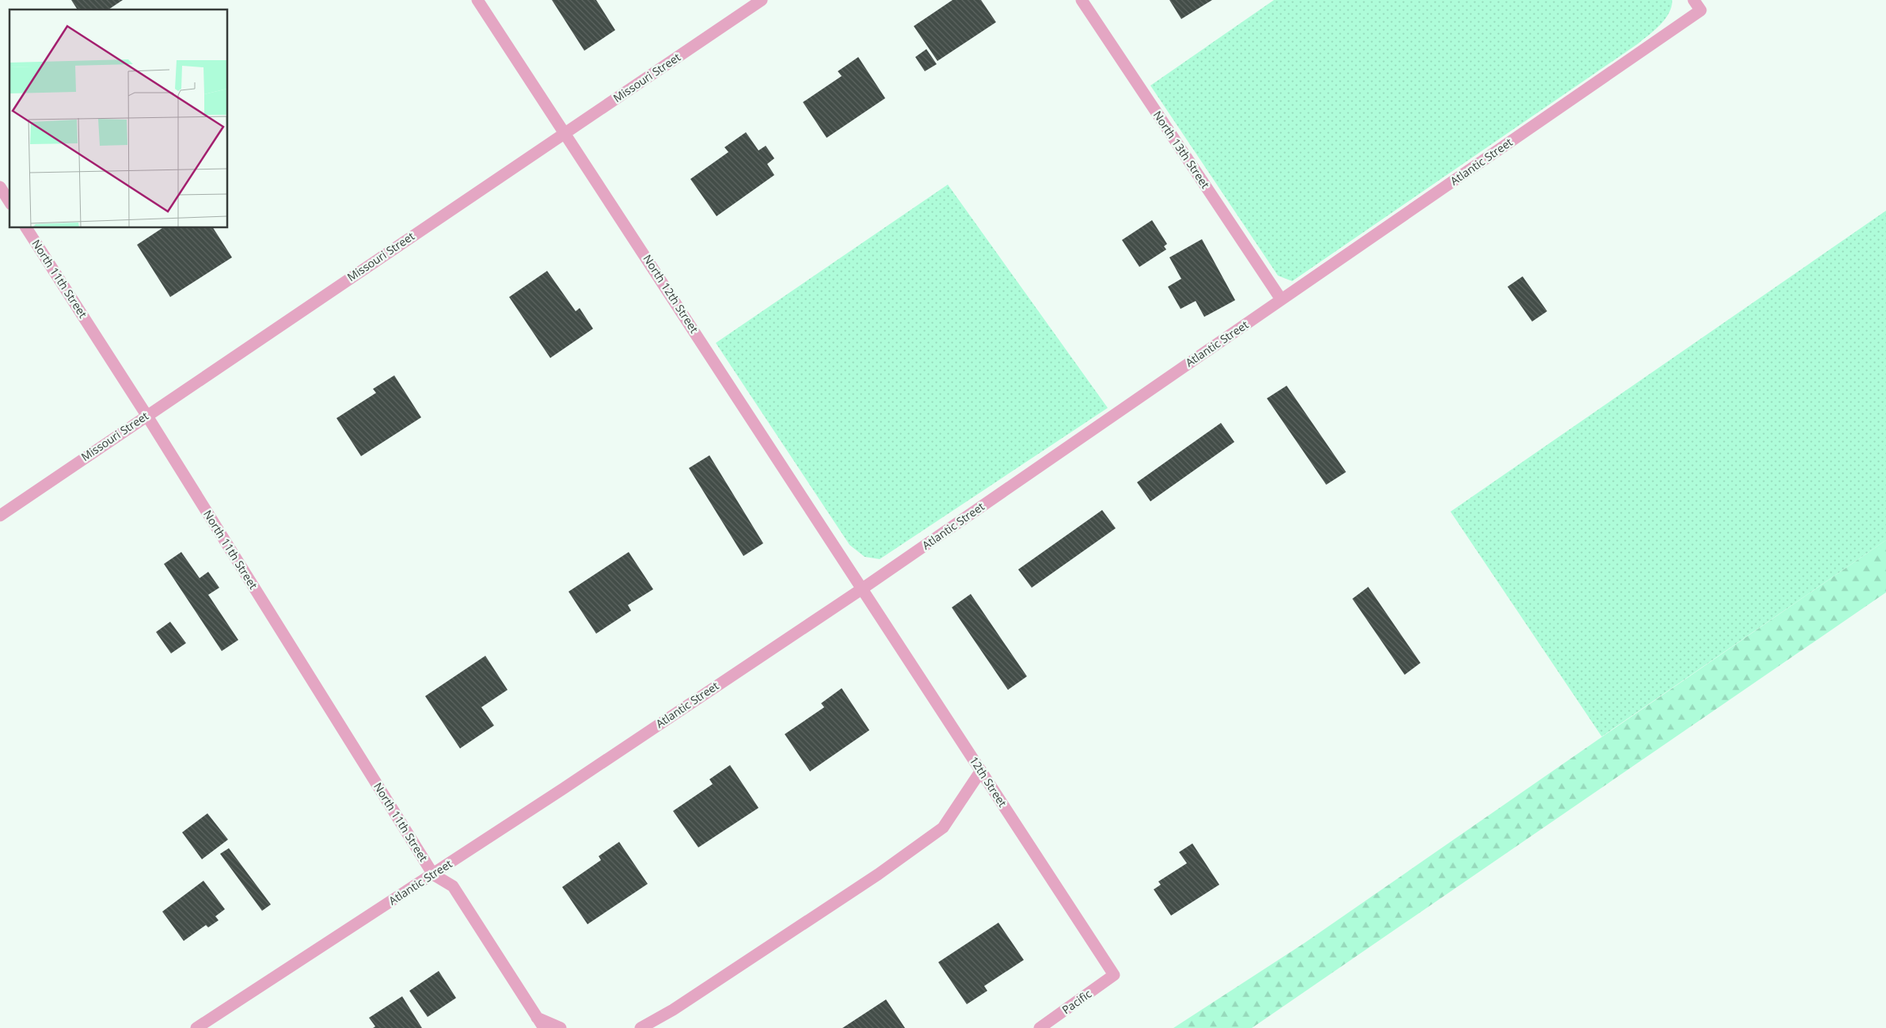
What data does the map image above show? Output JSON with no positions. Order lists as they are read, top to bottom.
{
  "streets": {
    "street": [
      "Missouri Street",
      "North 13th Street",
      "Atlantic Street",
      "North 11th Street",
      "North 12th Street",
      "12th Street",
      "Pacific"
    ]
  },
  "crossings": [
    ["Missouri Street", "North 11th Street"],
    ["Missouri Street", "North 12th Street"],
    ["North 13th Street", "Atlantic Street"],
    ["Atlantic Street", "North 11th Street"],
    ["Atlantic Street", "North 12th Street"],
    ["Atlantic Street", "12th Street"],
    ["North 12th Street", "12th Street"],
    ["12th Street", "Pacific"]
  ]
}
